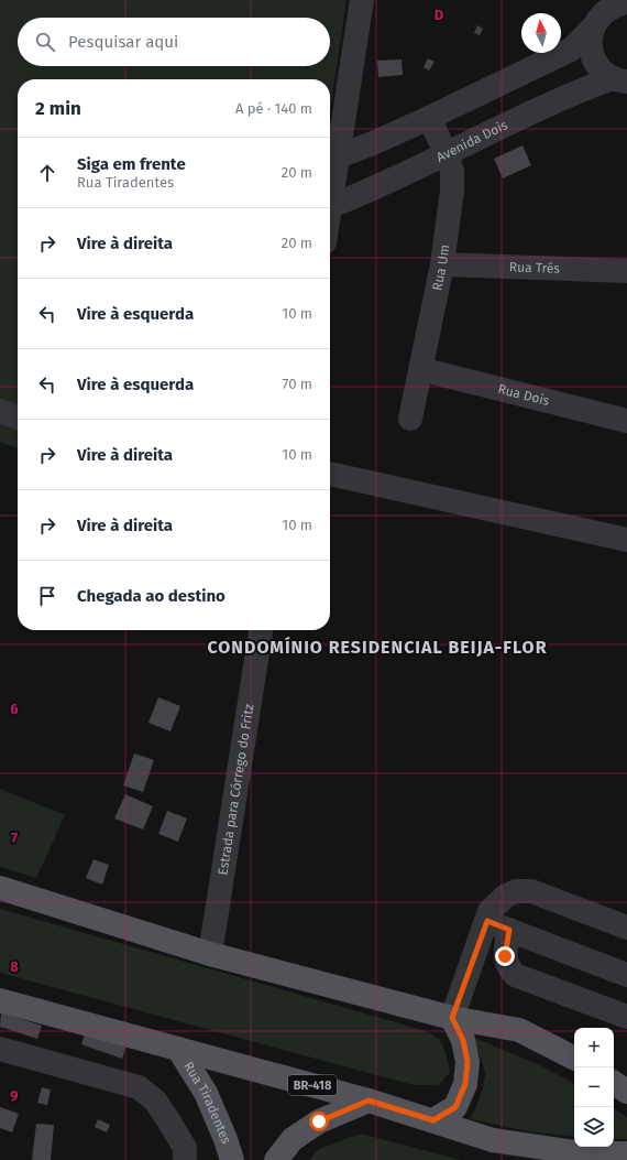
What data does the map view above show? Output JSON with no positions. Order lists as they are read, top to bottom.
{
  "streets": {
    "main road": ["BR-418", "Rua Tiradentes"],
    "street": [
      "Avenida Dois",
      "Rua Um",
      "Rua Três",
      "Rua Dois",
      "Estrada para Córrego do Fritz"
    ]
  },
  "crossings": [
    ["Avenida Dois", "Rua Um"],
    ["Rua Um", "Rua Três"],
    ["Rua Um", "Rua Dois"],
    ["BR-418", "Rua Tiradentes"]
  ],
  "districts": ["CONDOMÍNIO RESIDENCIAL BEIJA-FLOR"],
  "north": "top",
  "page": {
    "search": "Pesquisar aqui",
    "heading": ["2 min", "A pé · 140 m"],
    "list": [
      ["Siga em frente", "Rua Tiradentes", "20 m"],
      ["Vire à direita", "20 m"],
      ["Vire à esquerda", "10 m"],
      ["Vire à esquerda", "70 m"],
      ["Vire à direita", "10 m"],
      ["Vire à direita", "10 m"],
      "Chegada ao destino"
    ],
    "map_buttons": ["+", "−"]
  },
  "grid": {
    "columns": ["D"],
    "rows": [
      "6",
      "7",
      "8",
      "9"
    ]
  }
}
